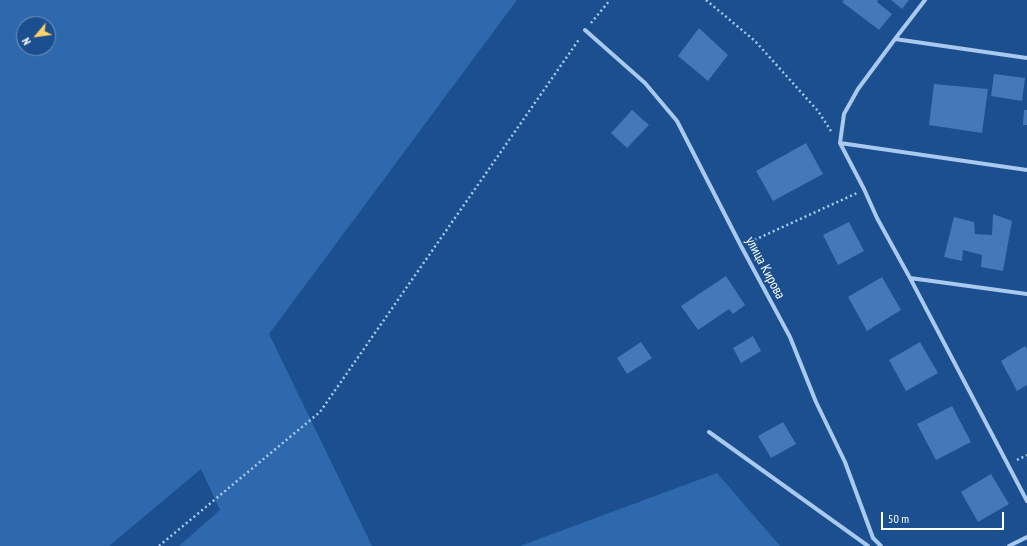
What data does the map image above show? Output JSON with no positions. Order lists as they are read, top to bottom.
{
  "streets": {
    "street": ["улица Кирова"]
  },
  "scale_bar": "50 m",
  "north": "bottom left"
}
